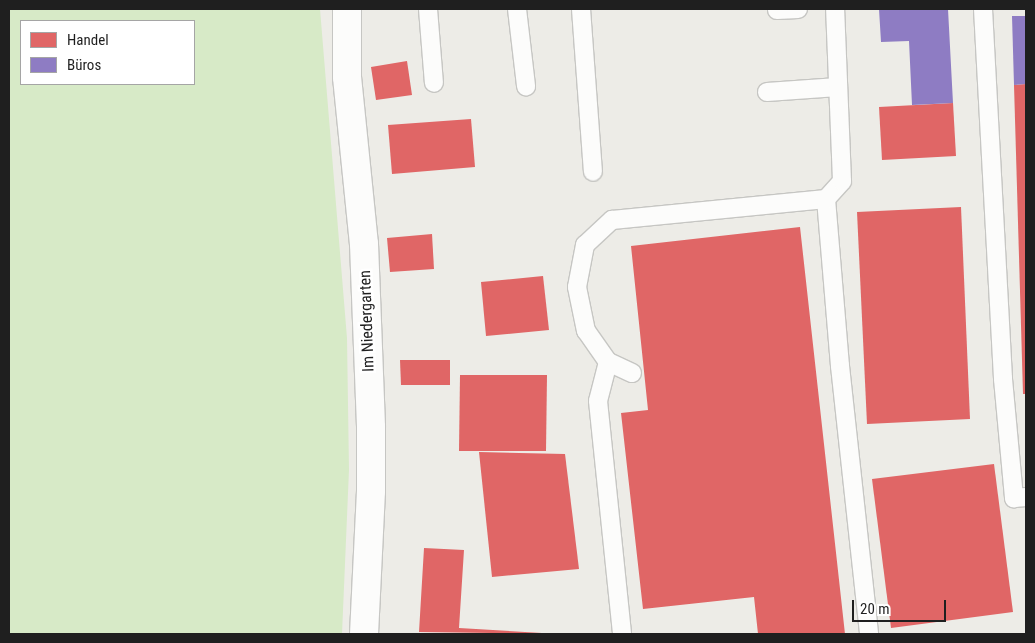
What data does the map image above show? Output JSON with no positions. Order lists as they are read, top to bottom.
{
  "streets": {
    "street": ["Im Niedergarten"]
  },
  "legend": ["Handel", "Büros"],
  "scale_bar": "20 m"
}
